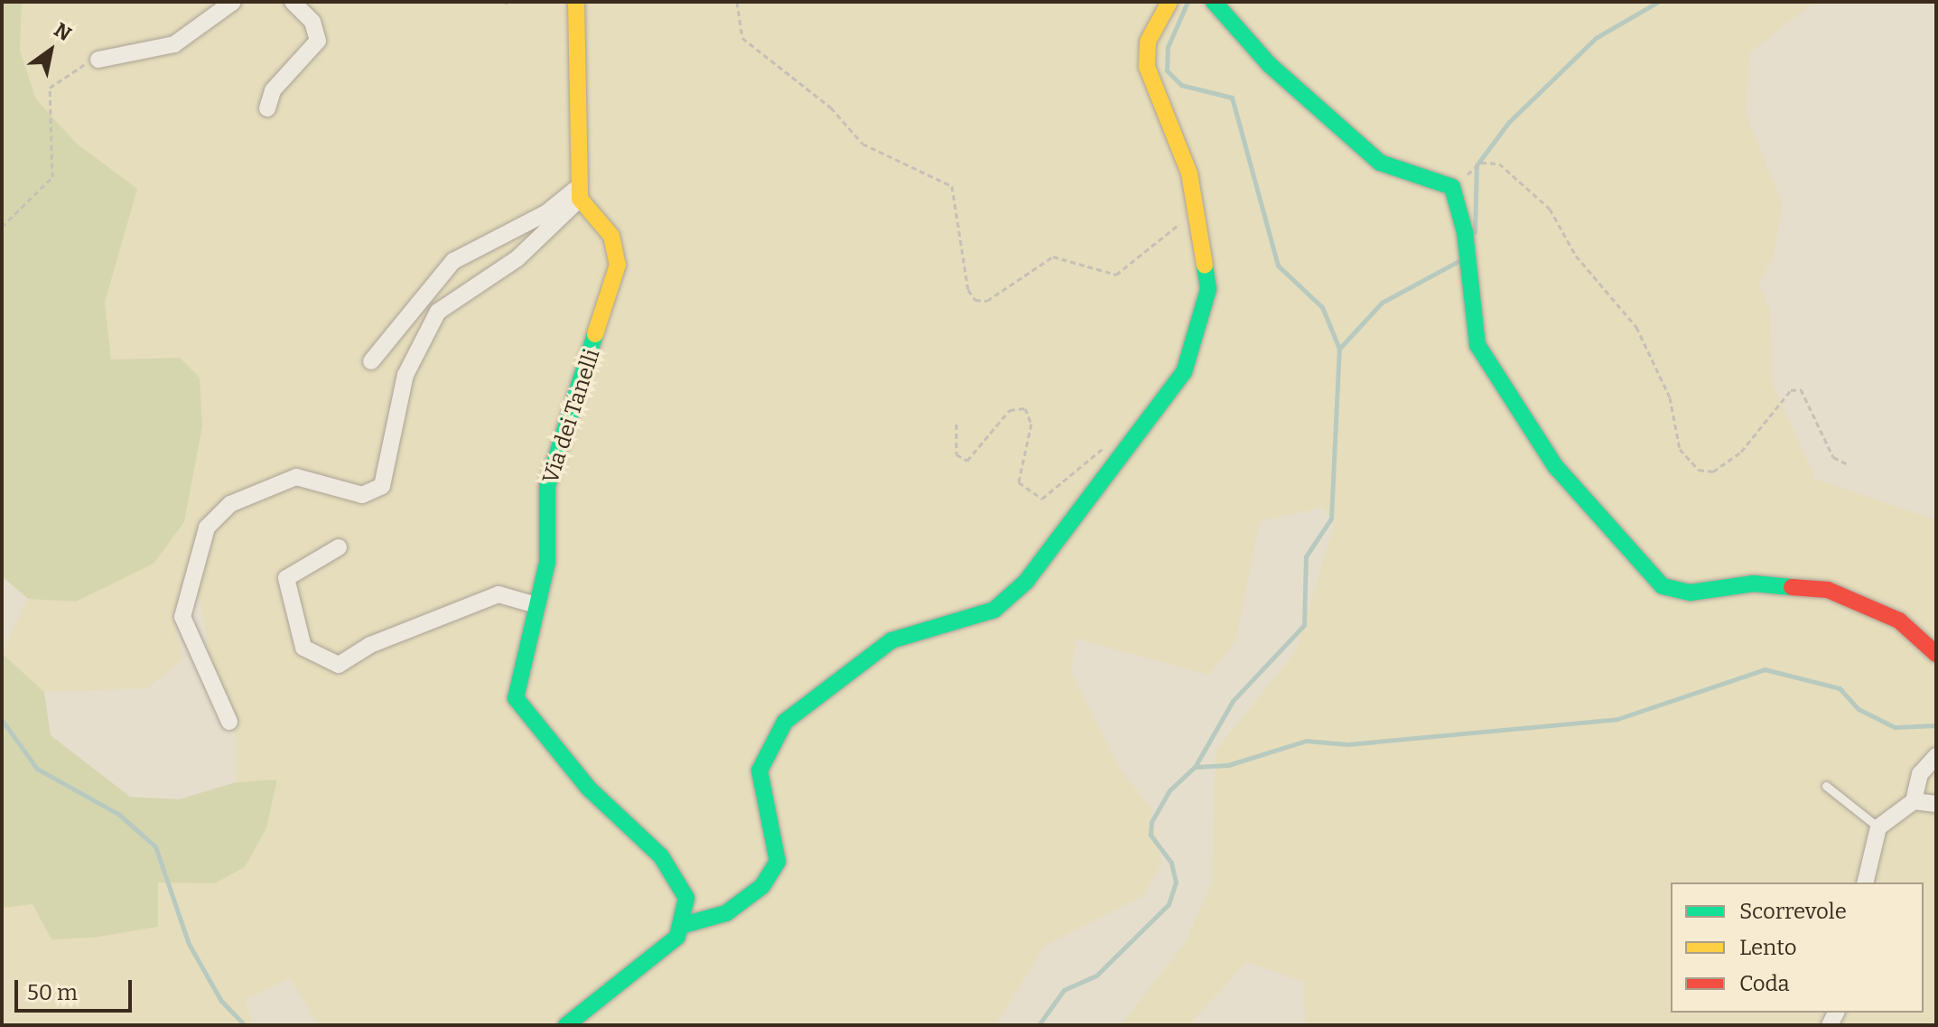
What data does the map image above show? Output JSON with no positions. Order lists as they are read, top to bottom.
{
  "streets": {
    "street": ["Via dei Tanelli"]
  },
  "legend": ["Scorrevole", "Lento", "Coda"],
  "scale_bar": "50 m",
  "north": "top right"
}
